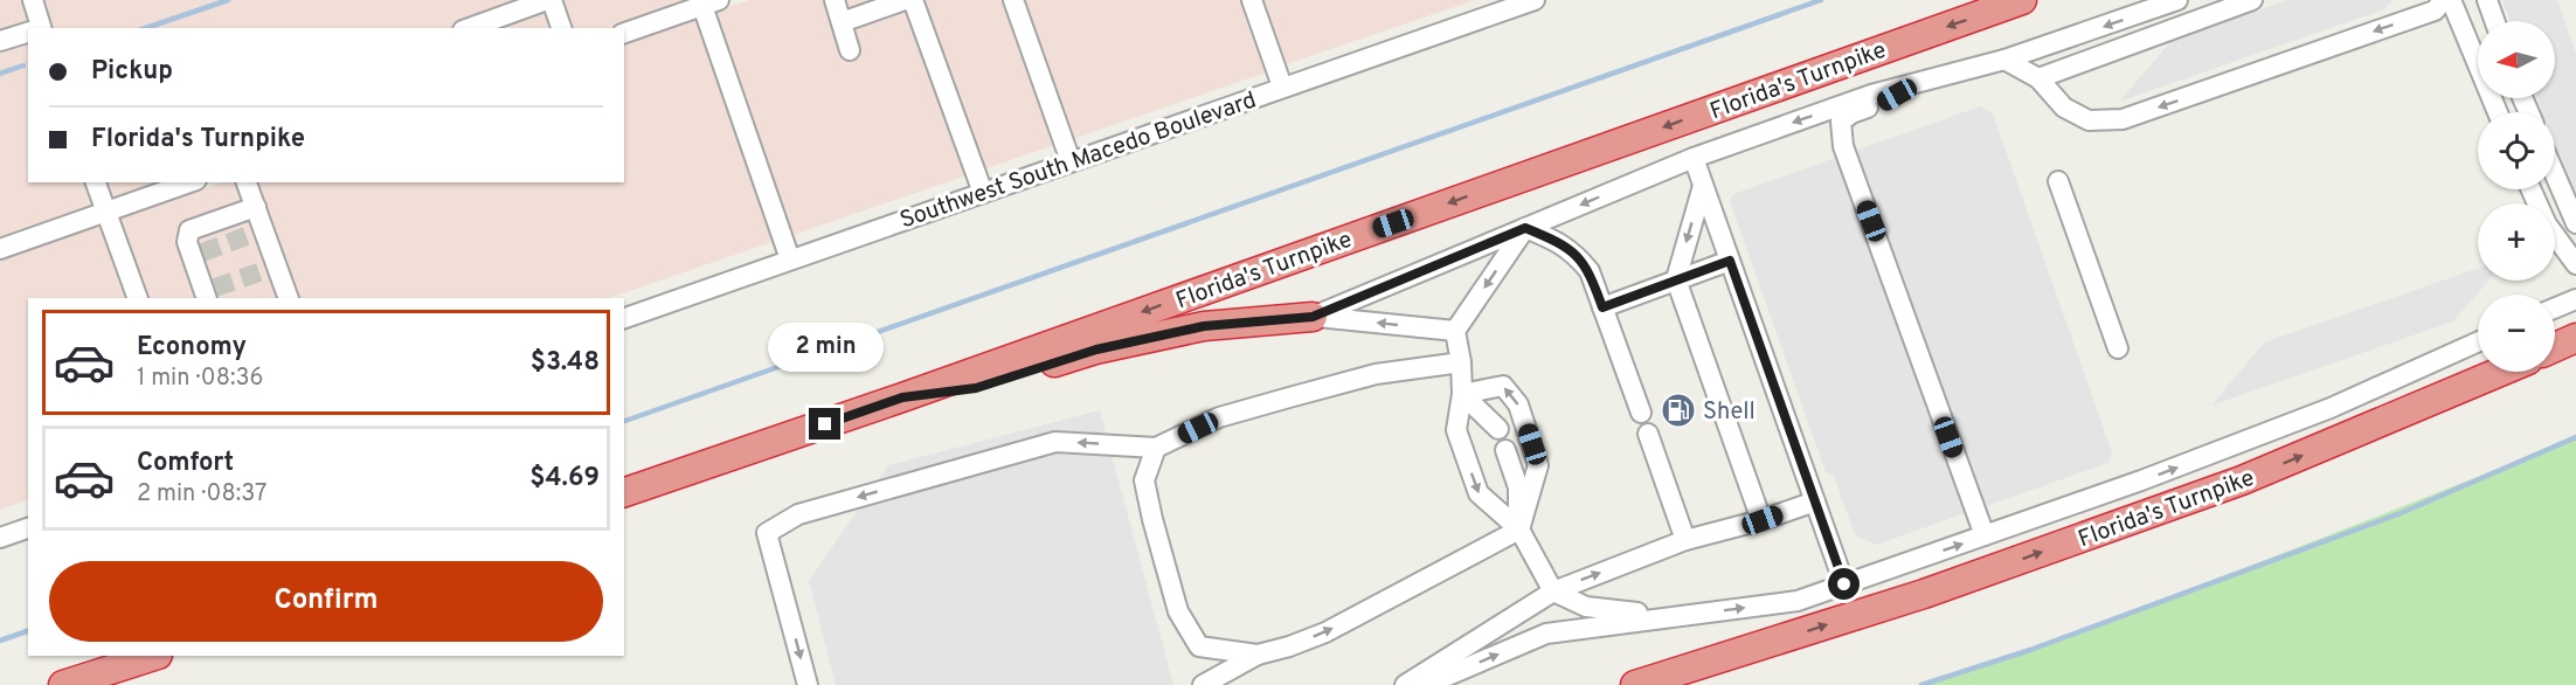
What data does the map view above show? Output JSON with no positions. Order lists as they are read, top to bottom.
{
  "streets": {
    "highway": ["Florida's Turnpike"],
    "street": ["Southwest South Macedo Boulevard"]
  },
  "places": {
    "fuel station": ["Shell"]
  },
  "north": "left",
  "page": {
    "map_buttons": ["+", "−"],
    "banner": ["Pickup", "Florida's Turnpike"],
    "list": [
      {
        "name": "Economy",
        "note": "1 min · 08:36",
        "value": "$3.48"
      },
      {
        "name": "Comfort",
        "note": "2 min · 08:37",
        "value": "$4.69"
      }
    ],
    "bubble": "2 min",
    "buttons": "Confirm"
  }
}
